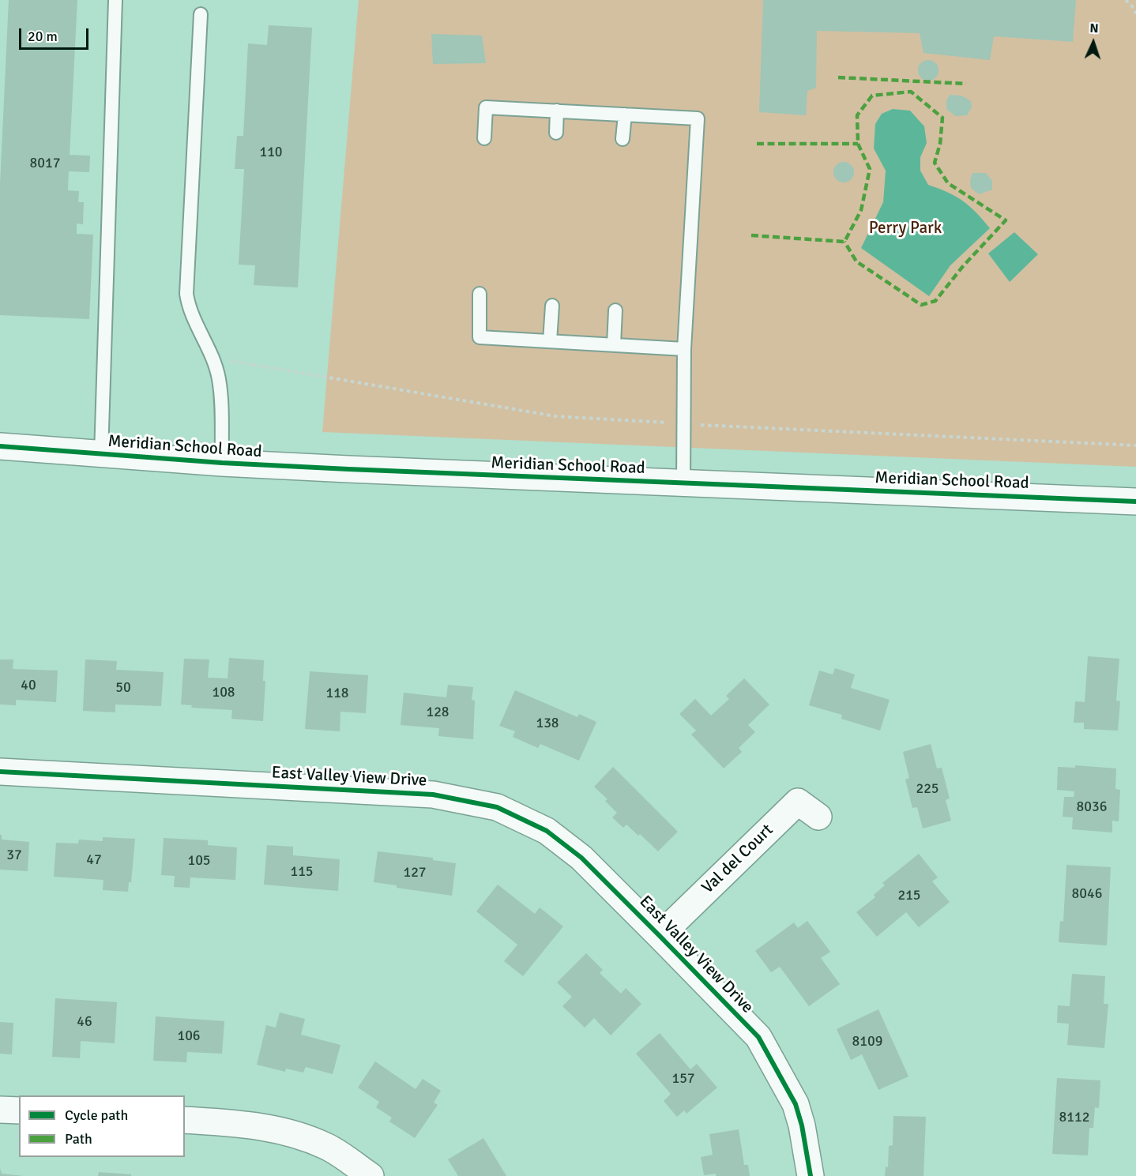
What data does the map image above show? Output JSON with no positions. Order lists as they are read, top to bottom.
{
  "streets": {
    "street": ["Meridian School Road", "East Valley View Drive", "Val del Court"]
  },
  "crossings": [
    ["East Valley View Drive", "Val del Court"]
  ],
  "parks": ["Perry Park"],
  "house_numbers": [
    "110",
    "8017",
    "40",
    "50",
    "108",
    "118",
    "128",
    "138",
    "225",
    "8036",
    "37",
    "47",
    "105",
    "115",
    "127",
    "8046",
    "215",
    "46",
    "106",
    "8109",
    "157",
    "8112"
  ],
  "legend": ["Cycle path", "Path"],
  "scale_bar": "20 m",
  "north": "top"
}
